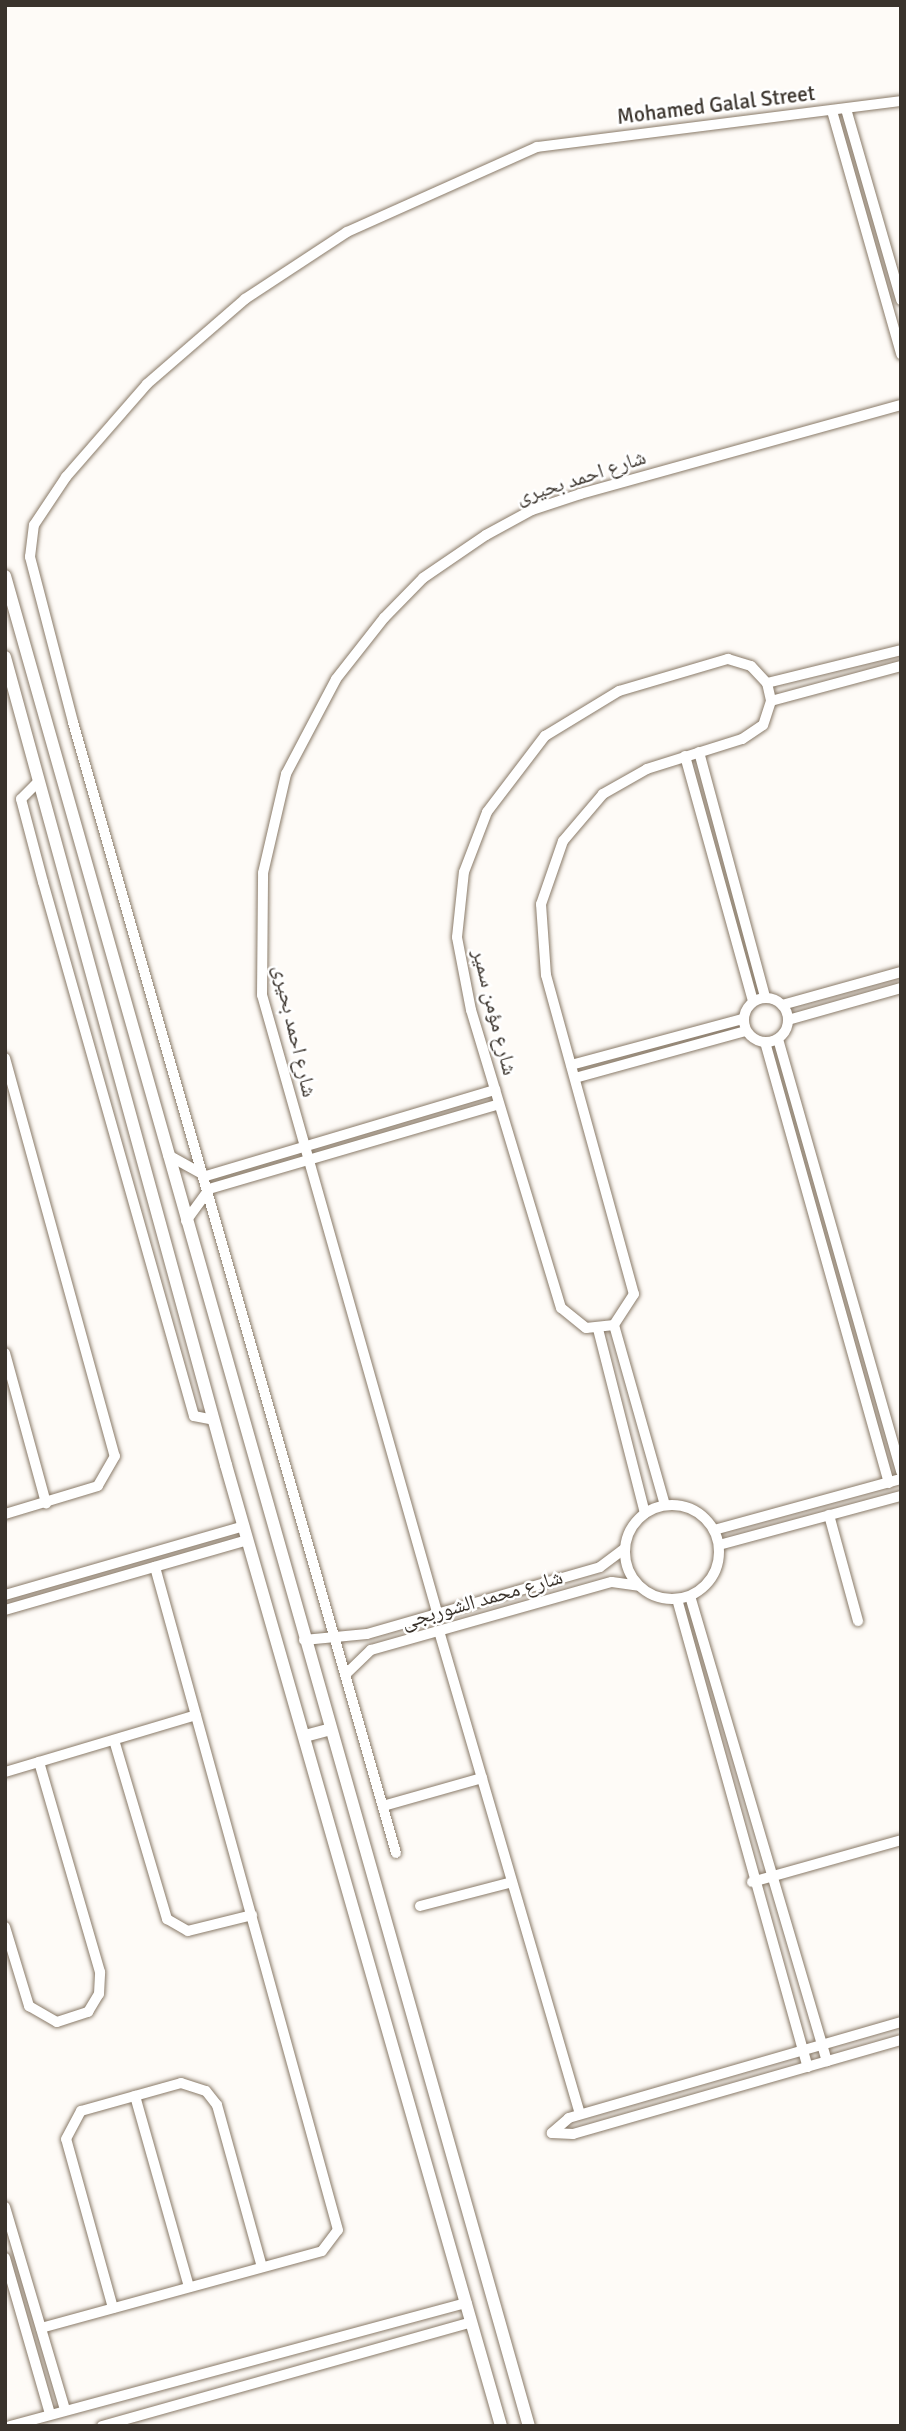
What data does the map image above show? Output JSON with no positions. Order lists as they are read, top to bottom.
{
  "streets": {
    "street": [
      "Mohamed Galal Street",
      "شارع احمد بحيرى",
      "شارع مؤمن سمير",
      "شارع محمد الشوربجى"
    ]
  },
  "crossings": [
    ["Mohamed Galal Street", "شارع محمد الشوربجى"],
    ["شارع احمد بحيرى", "شارع محمد الشوربجى"]
  ]
}
